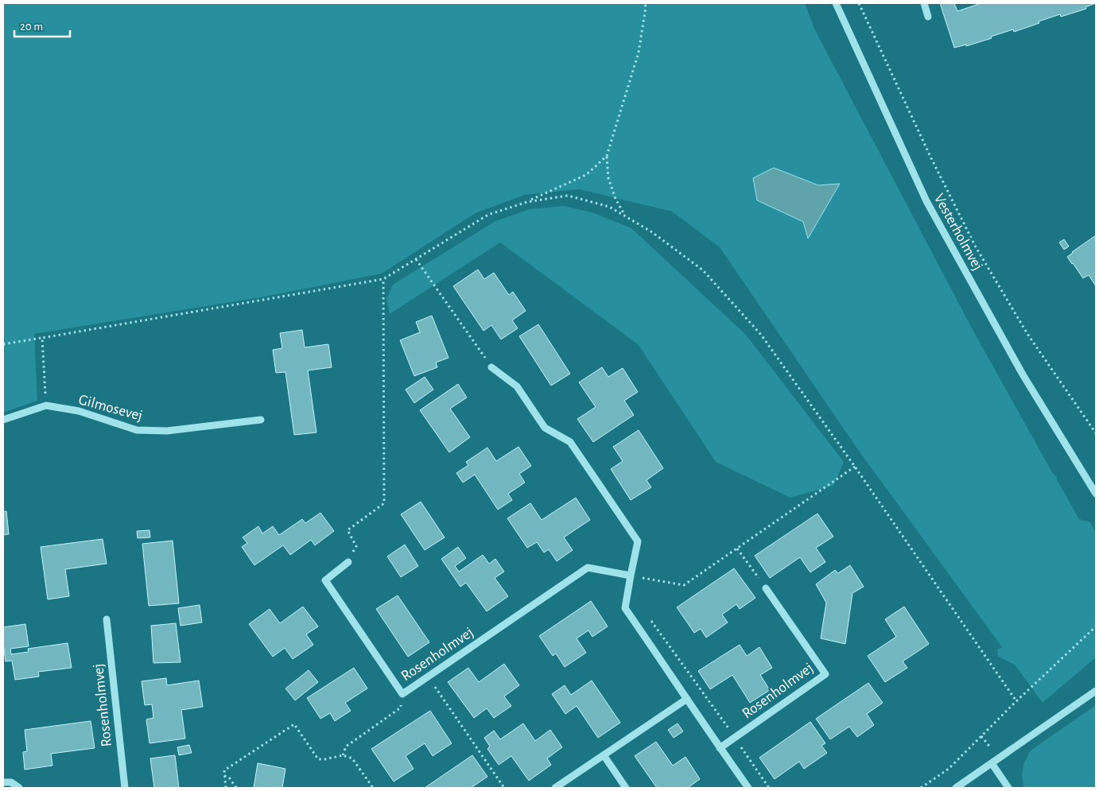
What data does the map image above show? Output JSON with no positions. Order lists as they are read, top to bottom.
{
  "streets": {
    "street": ["Vesterholmvej", "Gilmosevej", "Rosenholmvej"]
  },
  "scale_bar": "20 m"
}
